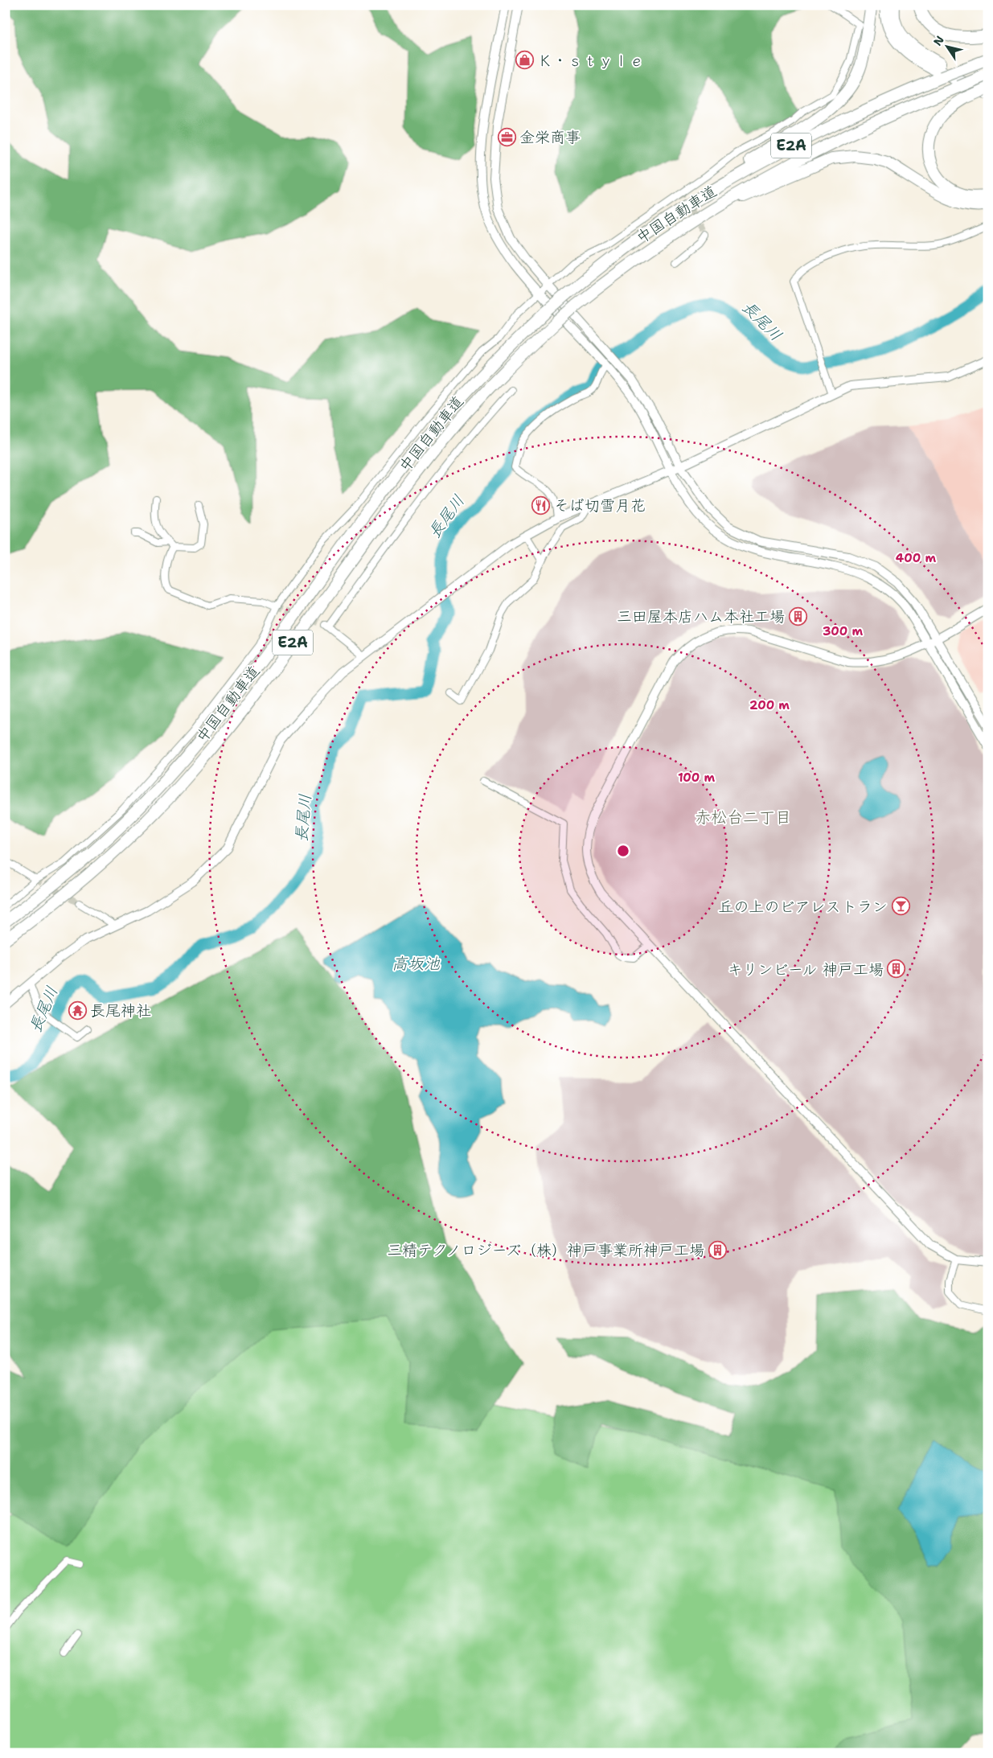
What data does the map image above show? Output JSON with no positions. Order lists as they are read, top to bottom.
{
  "streets": {
    "highway": ["E2A", "中国自動車道"]
  },
  "districts": ["赤松台二丁目"],
  "water": ["長尾川", "高坂池"],
  "places": {
    "shop": ["Ｋ・ｓｔｙｌｅ"],
    "office": ["金栄商事"],
    "restaurant": ["そば切雪月花"],
    "building": ["三田屋本店ハム本社工場", "キリンビール 神戸工場", "三精テクノロジーズ（株）神戸事業所神戸工場"],
    "bar": ["丘の上のビアレストラン"],
    "temple": ["長尾神社"]
  },
  "north": "top left",
  "rings": [
    "400 m",
    "300 m",
    "200 m",
    "100 m"
  ]
}
